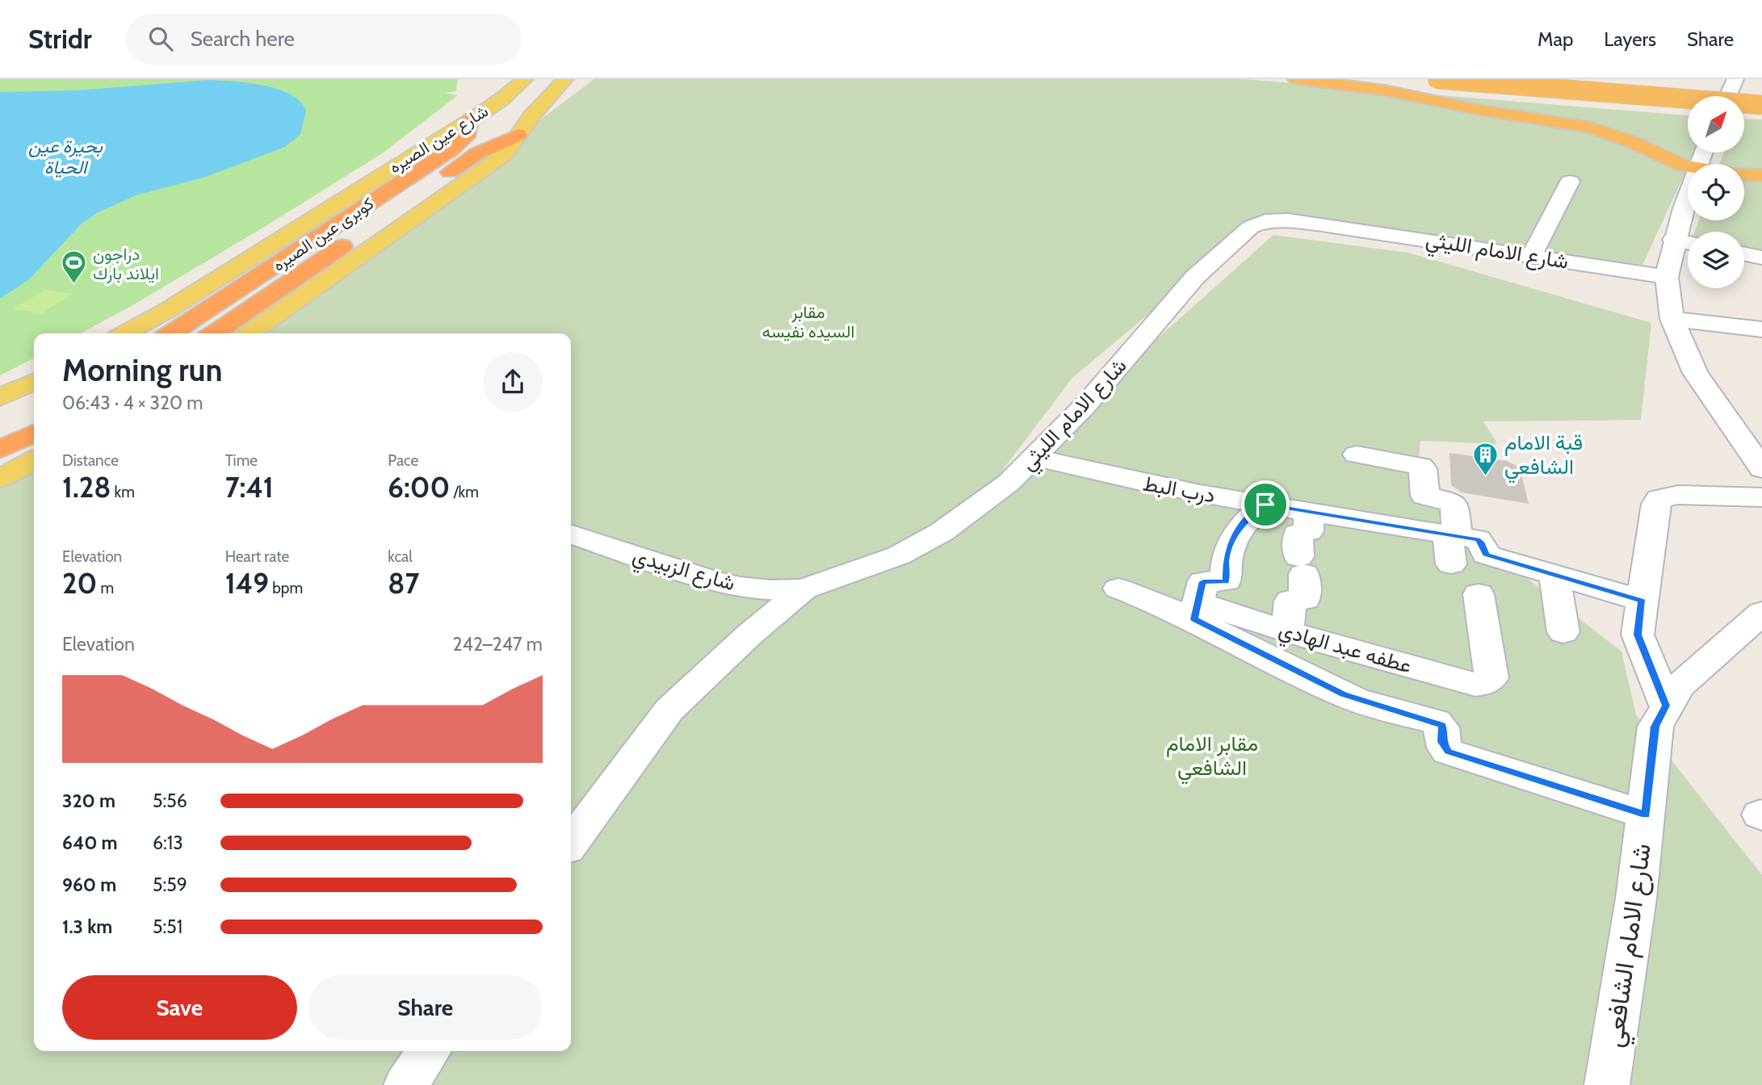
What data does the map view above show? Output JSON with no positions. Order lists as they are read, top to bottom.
{
  "streets": {
    "highway": ["كوبرى عين الصيره"],
    "main road": ["شارع عين الصيره"],
    "street": [
      "شارع الامام الليثي",
      "درب البط",
      "شارع الزبيدي",
      "عطفه عبد الهادي",
      "شارع الامام الشافعي"
    ]
  },
  "crossings": [
    ["شارع عين الصيره", "كوبرى عين الصيره"],
    ["شارع الامام الليثي", "درب البط"],
    ["شارع الامام الليثي", "شارع الزبيدي"]
  ],
  "water": ["بحيرة عين الحياة"],
  "parks": ["مقابر السيده نفيسه", "مقابر الامام الشافعي"],
  "places": {
    "sports": ["دراجون ايلاند بارك"],
    "building": ["قبة الامام الشافعي"]
  },
  "north": "top right",
  "page": {
    "header": "Stridr",
    "search": "Search here",
    "nav": ["Map", "Layers", "Share"],
    "heading": ["Morning run", "06:43 · 4 × 320 m"],
    "stats": [
      ["Distance", "1.28 km"],
      ["Time", "7:41"],
      ["Pace", "6:00 /km"],
      ["Elevation", "20 m"],
      ["Heart rate", "149 bpm"],
      ["kcal", "87"]
    ],
    "chart": ["Elevation", "242–247 m"],
    "list": [
      {
        "name": "320 m",
        "note": "5:56"
      },
      {
        "name": "640 m",
        "note": "6:13"
      },
      {
        "name": "960 m",
        "note": "5:59"
      },
      {
        "name": "1.3 km",
        "note": "5:51"
      }
    ],
    "buttons": ["Save", "Share"]
  }
}
